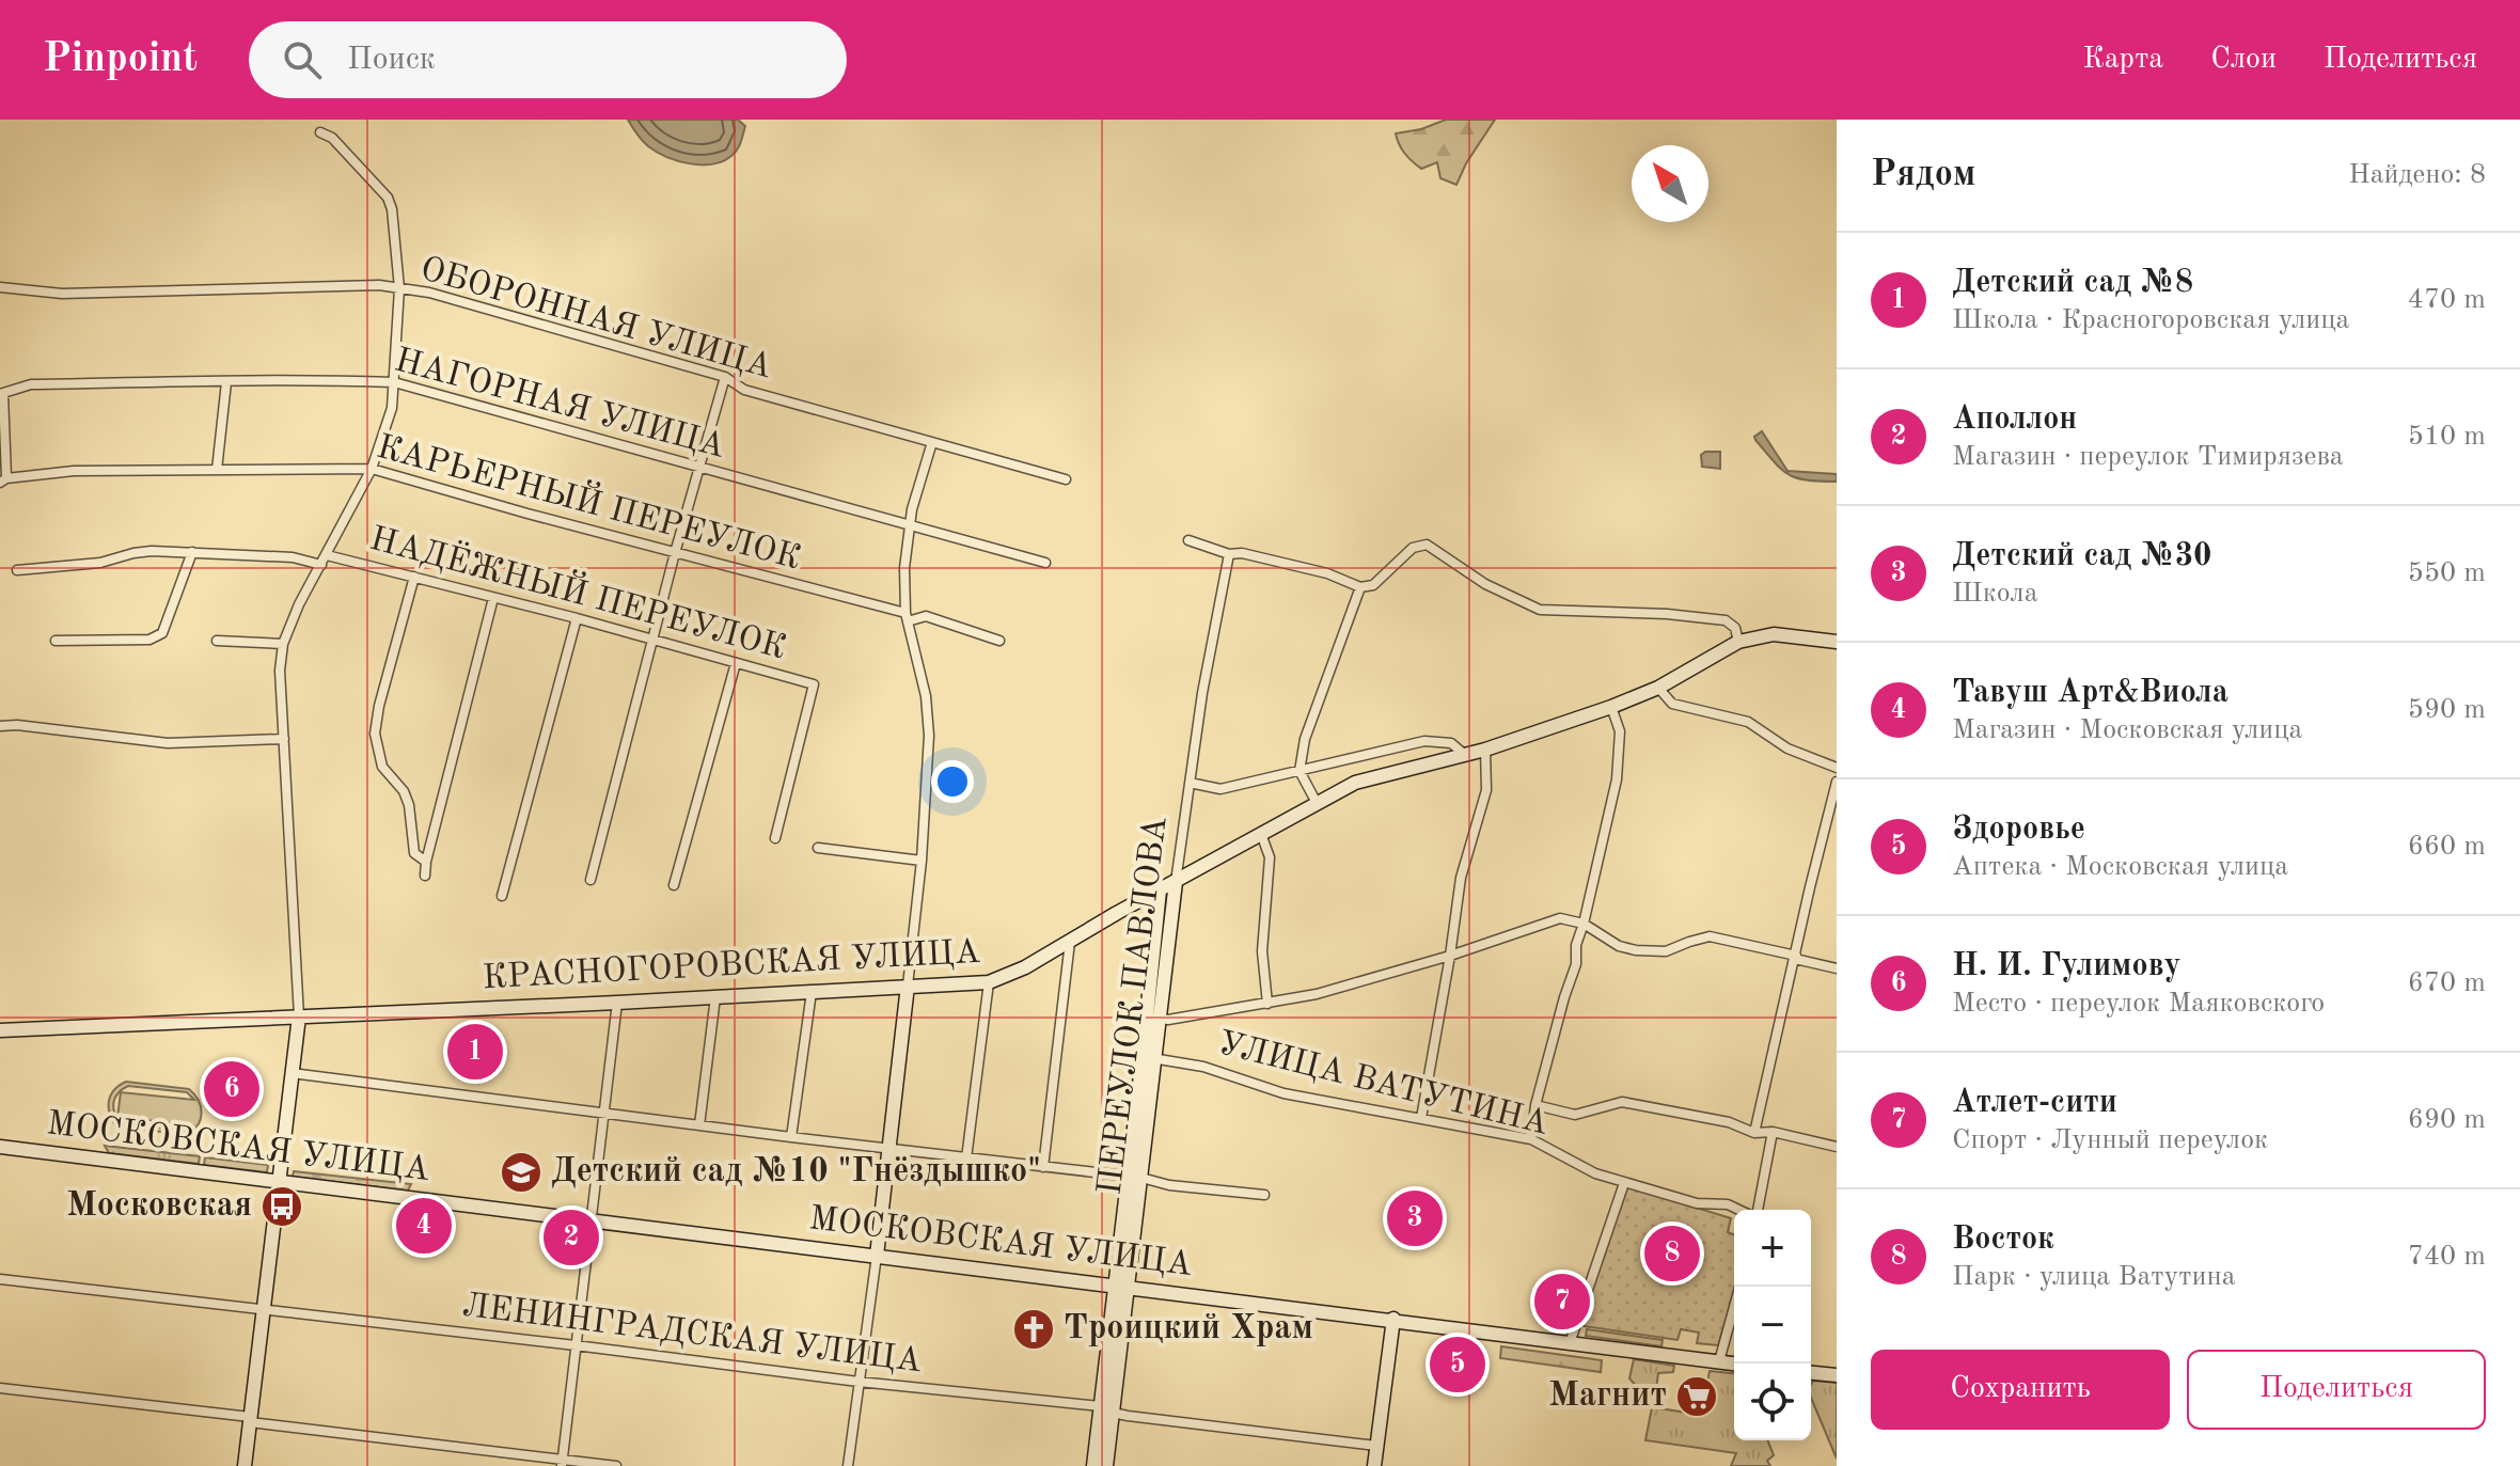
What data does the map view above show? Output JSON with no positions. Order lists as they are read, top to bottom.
{
  "streets": {
    "street": [
      "ОБОРОННАЯ УЛИЦА",
      "НАГОРНАЯ УЛИЦА",
      "КАРЬЕРНЫЙ ПЕРЕУЛОК",
      "НАДЁЖНЫЙ ПЕРЕУЛОК",
      "КРАСНОГОРОВСКАЯ УЛИЦА",
      "ПЕРЕУЛОК ПАВЛОВА",
      "УЛИЦА ВАТУТИНА",
      "МОСКОВСКАЯ УЛИЦА",
      "ЛЕНИНГРАДСКАЯ УЛИЦА"
    ]
  },
  "crossings": [
    ["КРАСНОГОРОВСКАЯ УЛИЦА", "ПЕРЕУЛОК ПАВЛОВА"],
    ["ПЕРЕУЛОК ПАВЛОВА", "УЛИЦА ВАТУТИНА"],
    ["ПЕРЕУЛОК ПАВЛОВА", "МОСКОВСКАЯ УЛИЦА"],
    ["ПЕРЕУЛОК ПАВЛОВА", "ЛЕНИНГРАДСКАЯ УЛИЦА"]
  ],
  "places": {
    "school or university": ["Детский сад №10 \"Гнёздышко\""],
    "bus stop": ["Московская"],
    "church": ["Троицкий Храм"],
    "supermarket": ["Магнит"]
  },
  "north": "top left",
  "page": {
    "header": "Pinpoint",
    "search": "Поиск",
    "nav": ["Карта", "Слои", "Поделиться"],
    "heading": ["Рядом", "Найдено: 8"],
    "list": [
      {
        "mark": "1",
        "name": "Детский сад №8",
        "note": "Школа · Красногоровская улица",
        "value": "470 m"
      },
      {
        "mark": "2",
        "name": "Аполлон",
        "note": "Магазин · переулок Тимирязева",
        "value": "510 m"
      },
      {
        "mark": "3",
        "name": "Детский сад №30",
        "note": "Школа",
        "value": "550 m"
      },
      {
        "mark": "4",
        "name": "Тавуш Арт&Виола",
        "note": "Магазин · Московская улица",
        "value": "590 m"
      },
      {
        "mark": "5",
        "name": "Здоровье",
        "note": "Аптека · Московская улица",
        "value": "660 m"
      },
      {
        "mark": "6",
        "name": "Н. И. Гулимову",
        "note": "Место · переулок Маяковского",
        "value": "670 m"
      },
      {
        "mark": "7",
        "name": "Атлет-сити",
        "note": "Спорт · Лунный переулок",
        "value": "690 m"
      },
      {
        "mark": "8",
        "name": "Восток",
        "note": "Парк · улица Ватутина",
        "value": "740 m"
      }
    ],
    "pins": [
      "1",
      "6",
      "3",
      "4",
      "2",
      "8",
      "7",
      "5"
    ],
    "map_buttons": ["+", "−"],
    "buttons": ["Сохранить", "Поделиться"]
  }
}
